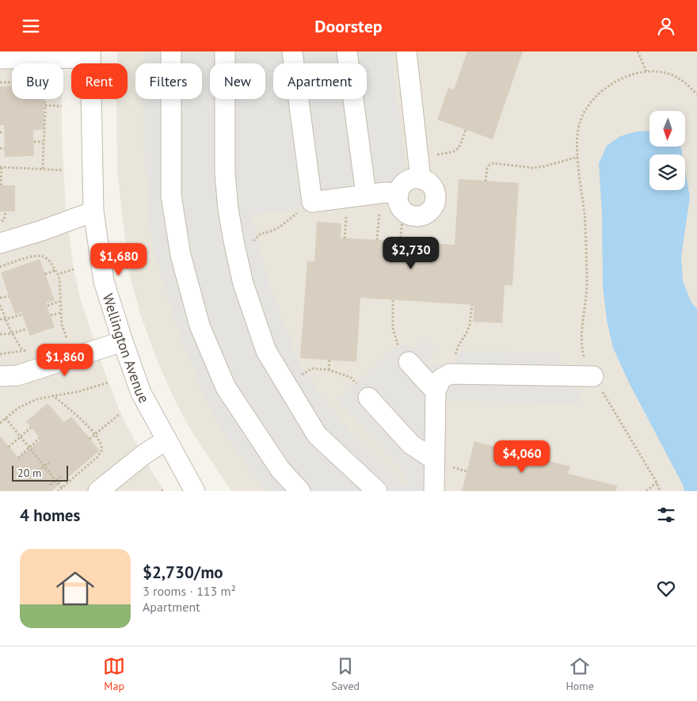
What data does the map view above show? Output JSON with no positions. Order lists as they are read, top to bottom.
{
  "streets": {
    "street": ["Wellington Avenue"]
  },
  "scale_bar": "20 m",
  "north": "bottom",
  "page": {
    "header": "Doorstep",
    "chip": [
      "Buy",
      "Rent",
      "Filters",
      "New",
      "Apartment"
    ],
    "price": [
      "$2,730",
      "$1,680",
      "$1,860",
      "$4,060"
    ],
    "scale": "20 m",
    "heading": "4 homes",
    "list": [
      {
        "name": "$2,730/mo",
        "note": "3 rooms · 113 m² · Apartment"
      }
    ],
    "tabs": ["Map", "Saved", "Home"]
  }
}
